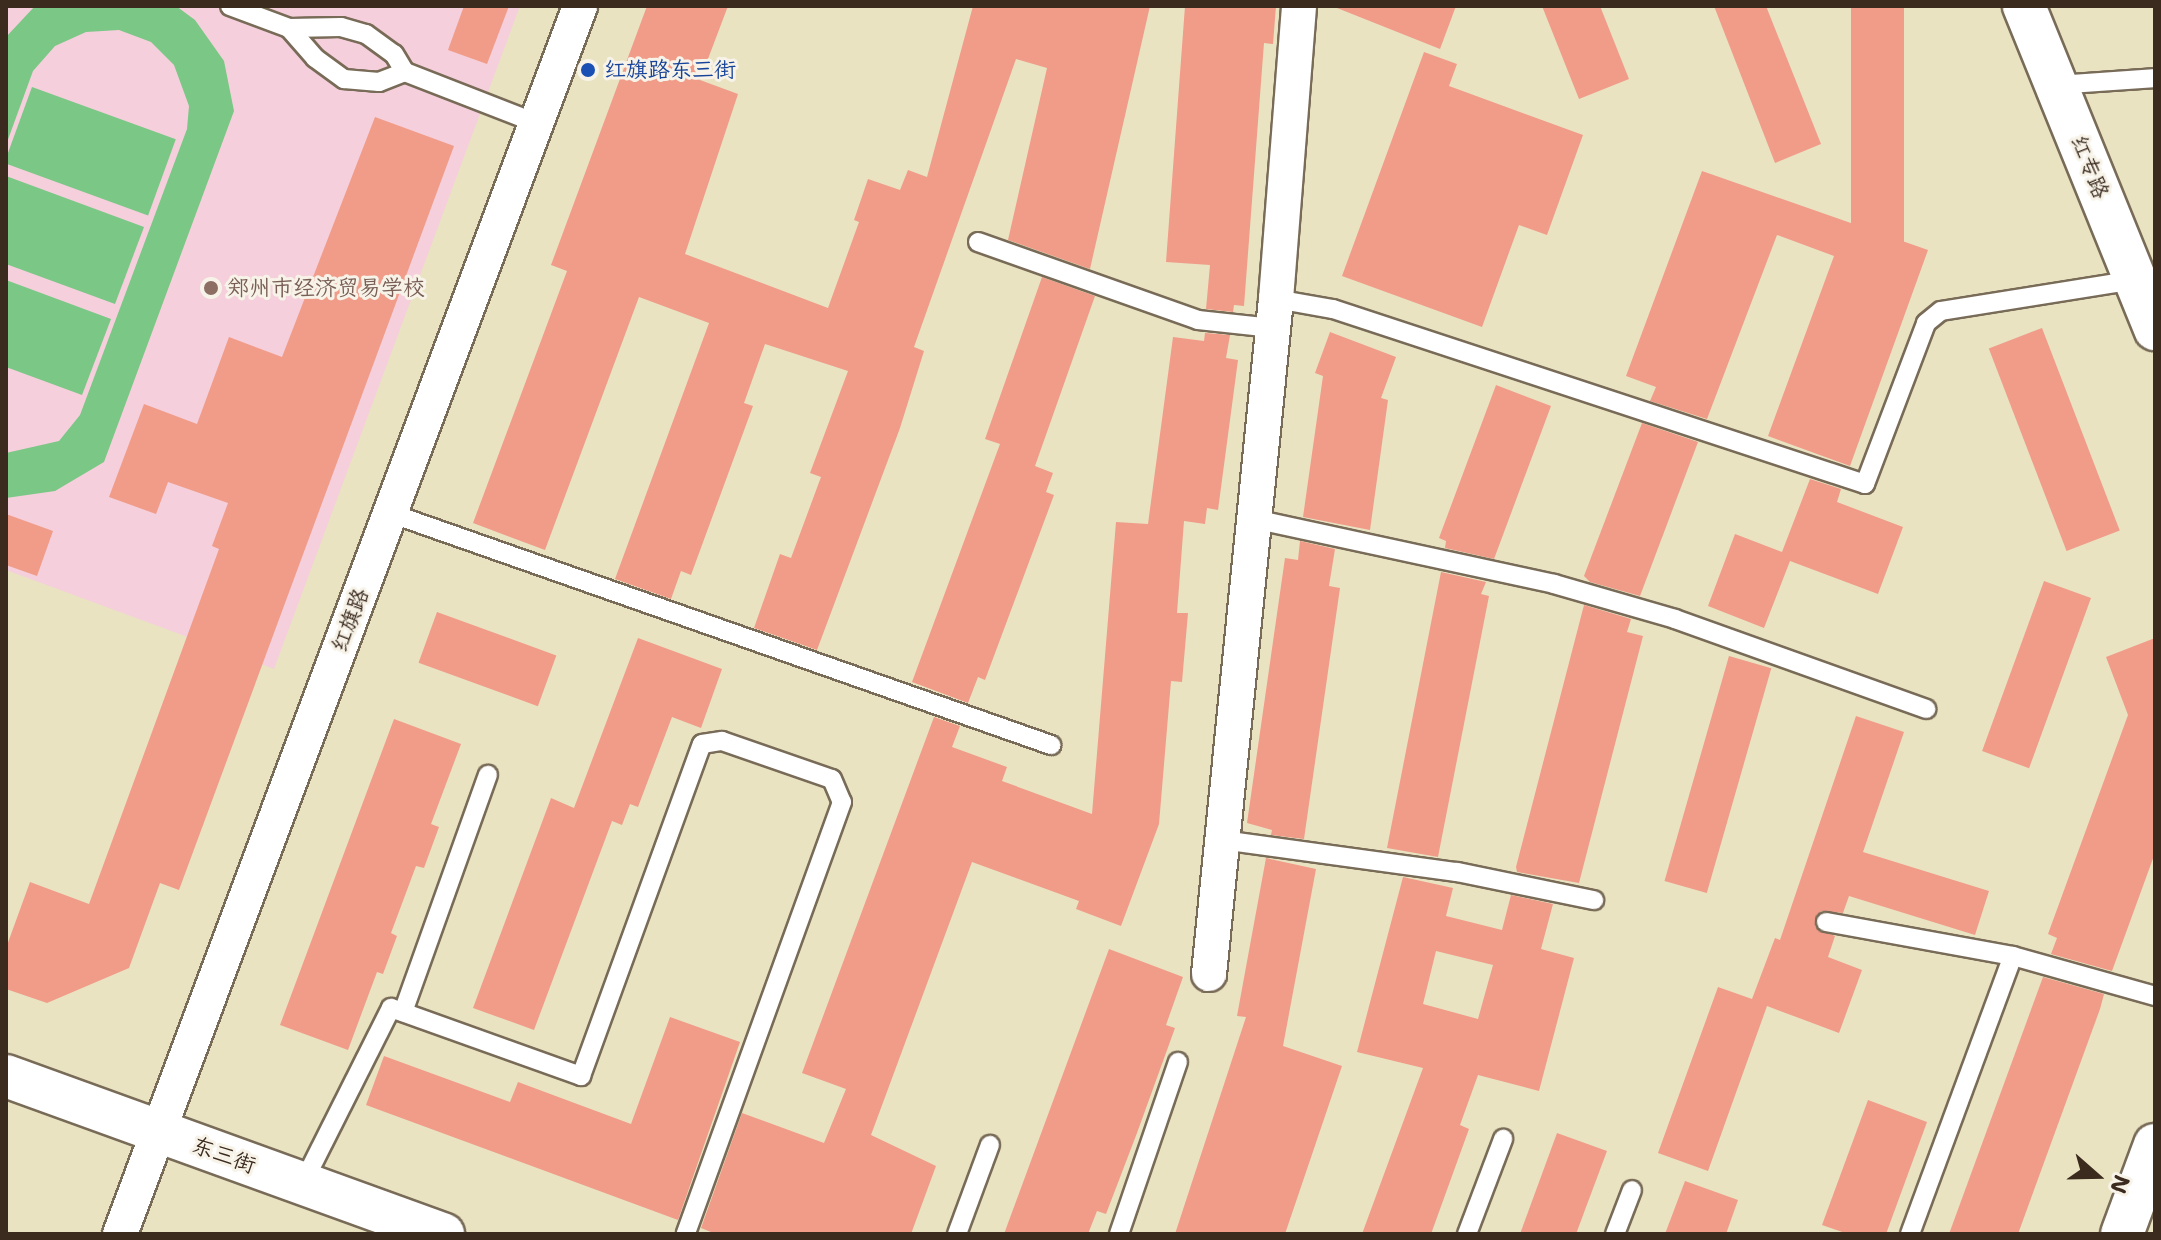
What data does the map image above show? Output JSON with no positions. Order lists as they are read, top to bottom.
{
  "streets": {
    "street": ["红专路", "红旗路", "东三街"]
  },
  "crossings": [
    ["红旗路", "东三街"]
  ],
  "places": ["红旗路东三街", "郑州市经济贸易学校"],
  "north": "right"
}
